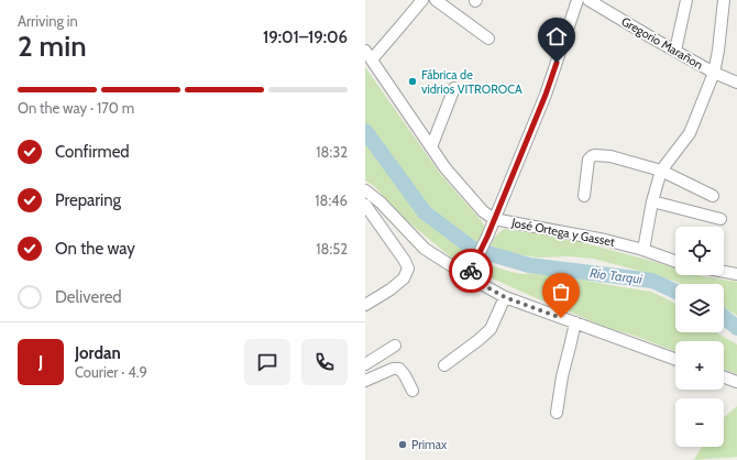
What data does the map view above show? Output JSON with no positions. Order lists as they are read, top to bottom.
{
  "streets": {
    "street": ["Gregorio Marañon", "José Ortega y Gasset"]
  },
  "water": ["Río Tarqui"],
  "places": ["Fábrica de vidrios VITROROCA", "Primax"],
  "page": {
    "heading": ["2 min", "Arriving in", "19:01–19:06"],
    "panel": ["Jordan", "Courier · 4.9"],
    "bar": "On the way · 170 m",
    "list": [
      ["Confirmed", "18:32"],
      ["Preparing", "18:46"],
      ["On the way", "18:52"],
      "Delivered"
    ],
    "map_buttons": ["+", "−"],
    "round": "J"
  }
}
